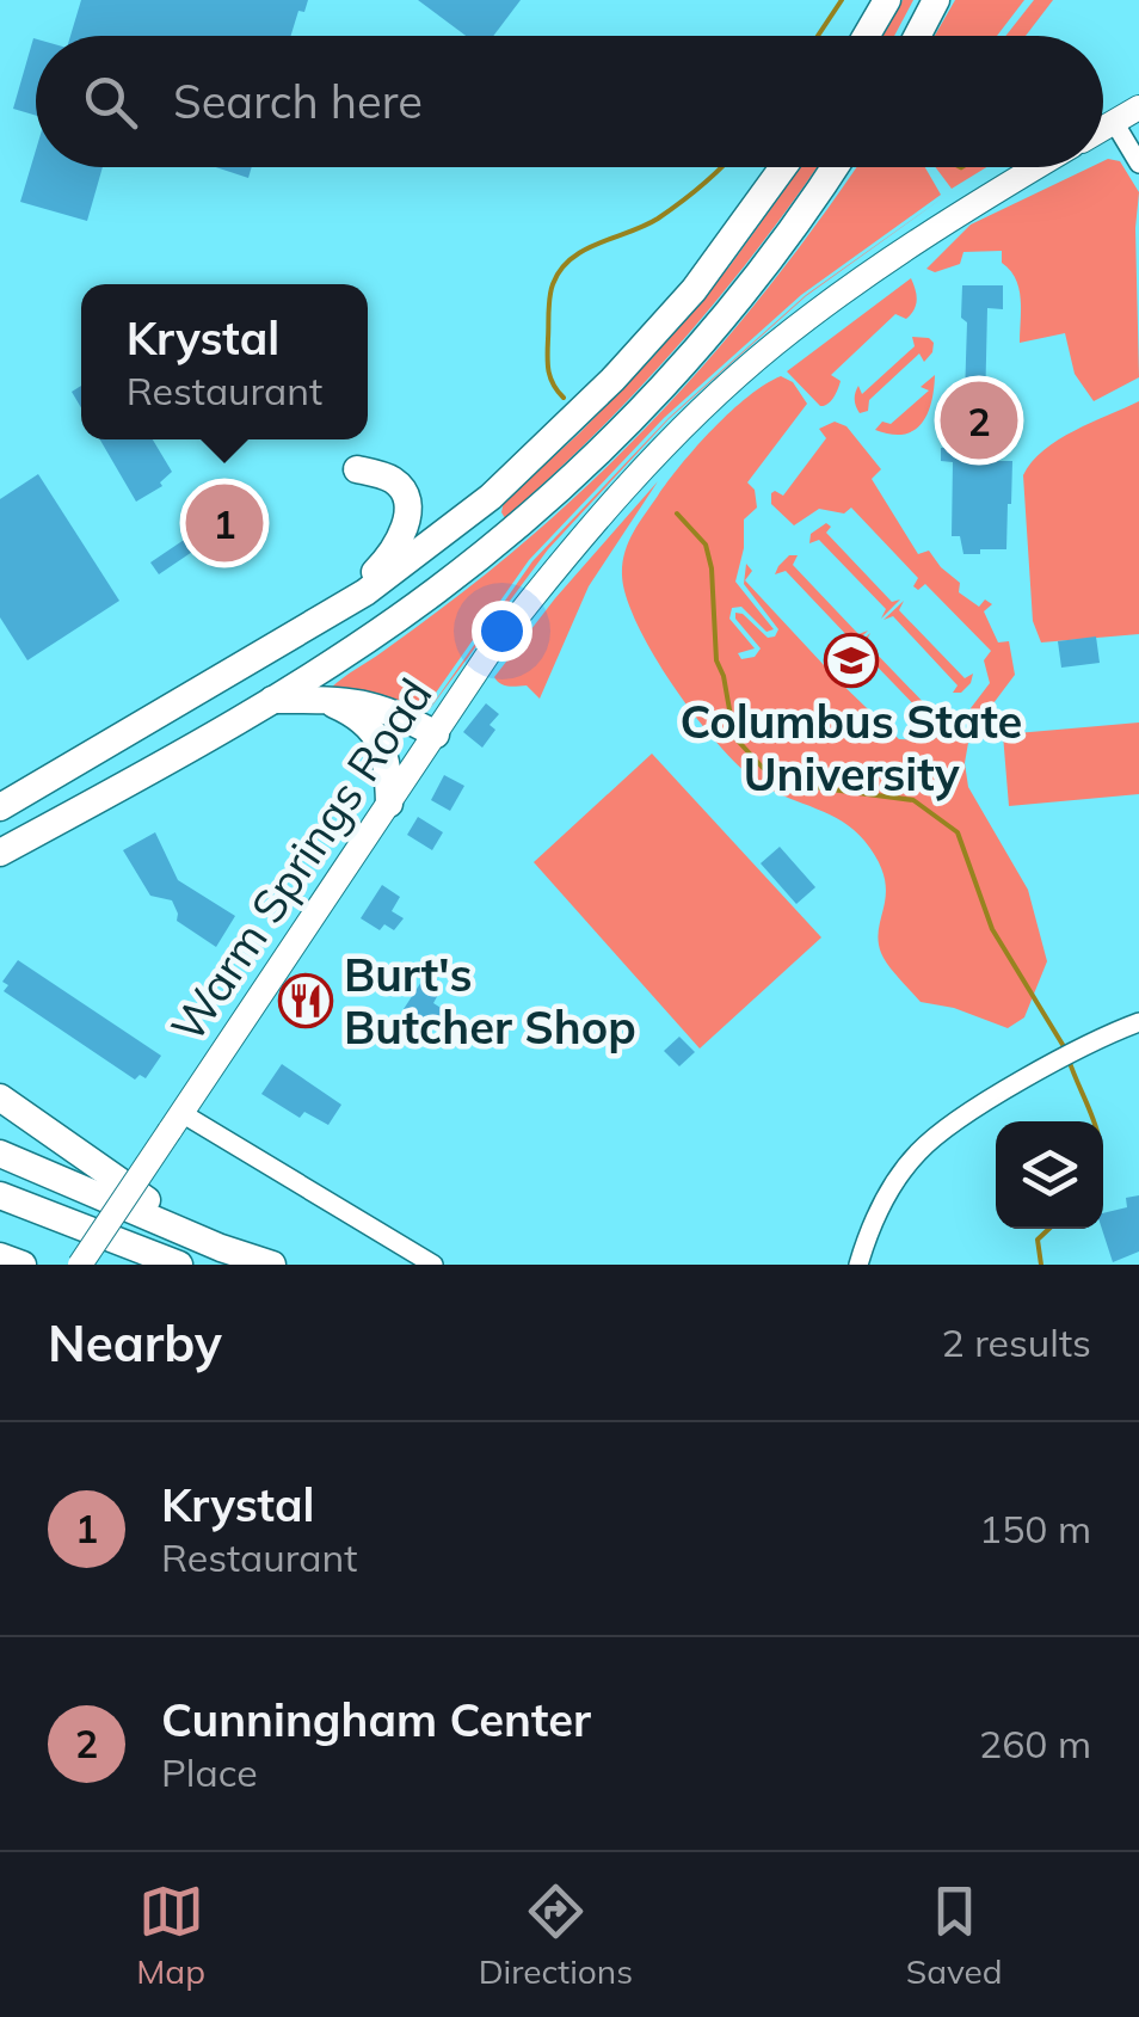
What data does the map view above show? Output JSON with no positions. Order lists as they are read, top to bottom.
{
  "streets": {
    "main road": ["Warm Springs Road"]
  },
  "places": {
    "school or university": ["Columbus State University"],
    "restaurant": ["Burt's Butcher Shop"]
  },
  "page": {
    "search": "Search here",
    "popup": ["Krystal", "Restaurant"],
    "pins": ["2", "1"],
    "heading": ["Nearby", "2 results"],
    "list": [
      {
        "mark": "1",
        "name": "Krystal",
        "note": "Restaurant",
        "value": "150 m"
      },
      {
        "mark": "2",
        "name": "Cunningham Center",
        "note": "Place",
        "value": "260 m"
      }
    ],
    "nav": ["Map", "Directions", "Saved"]
  }
}
